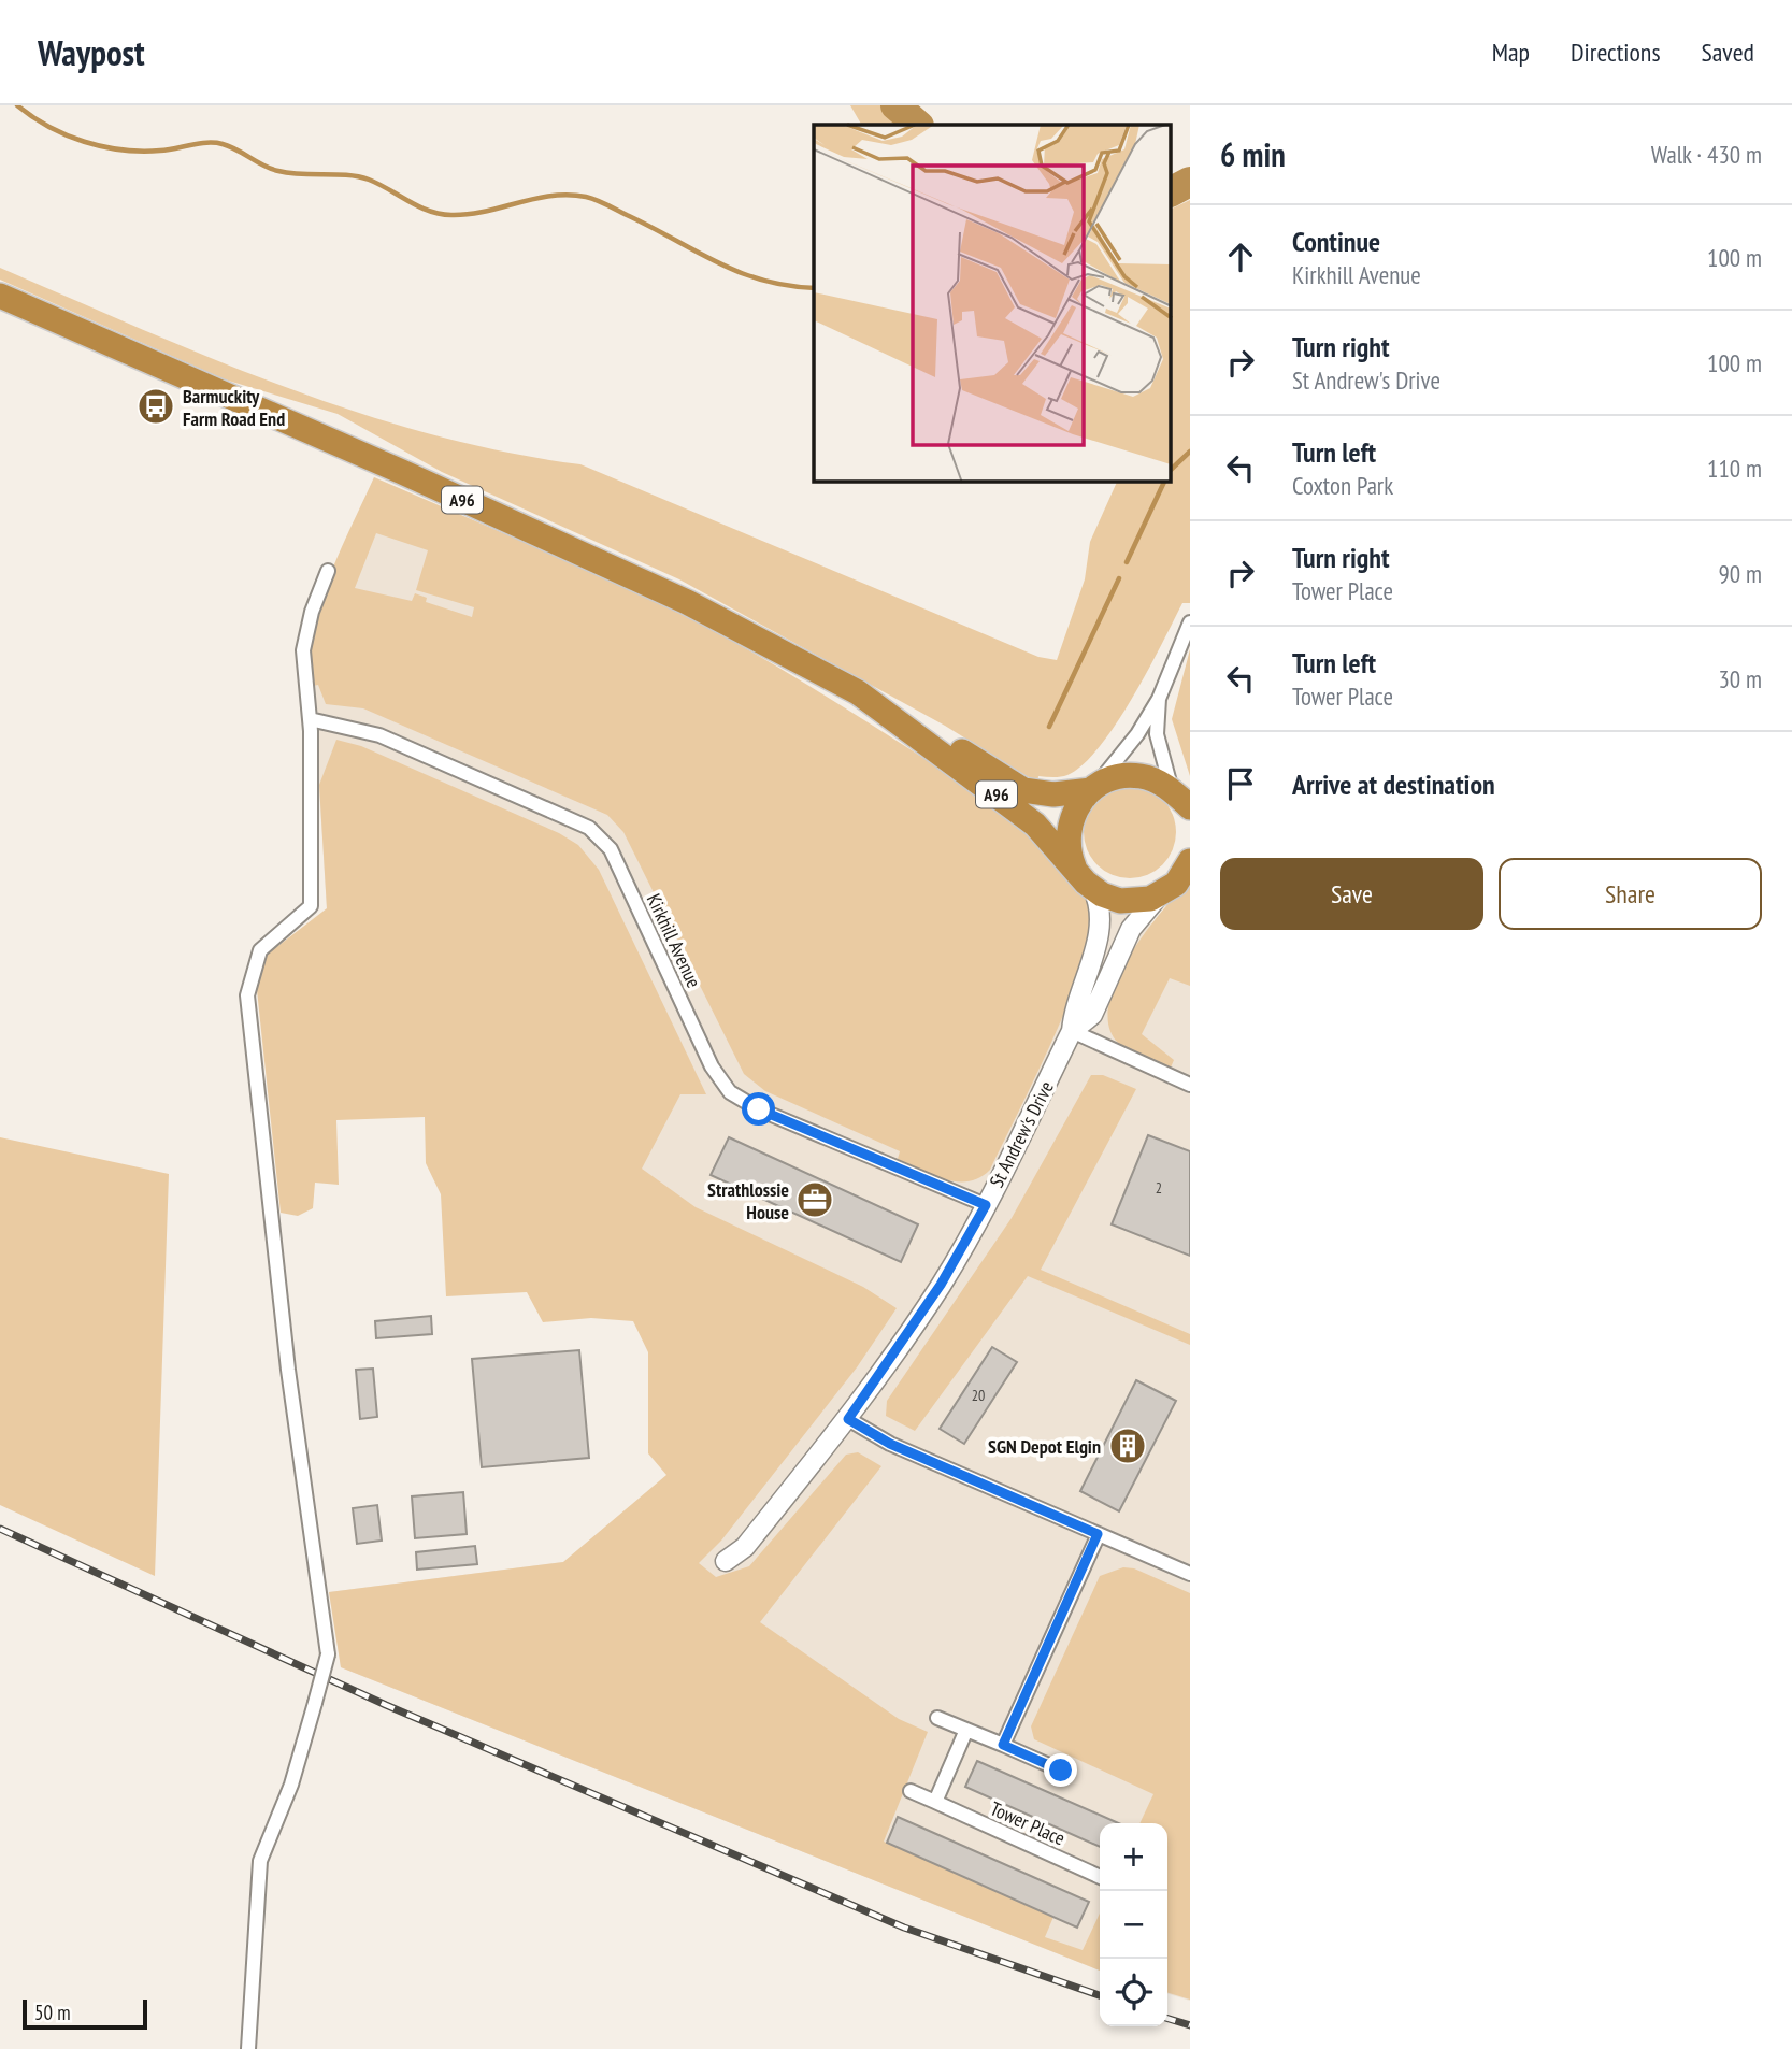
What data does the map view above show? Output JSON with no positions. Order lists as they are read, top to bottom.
{
  "streets": {
    "highway": ["A96"],
    "street": ["Kirkhill Avenue", "St Andrew's Drive", "Tower Place"]
  },
  "crossings": [
    ["A96", "St Andrew's Drive"],
    ["Kirkhill Avenue", "St Andrew's Drive"]
  ],
  "places": {
    "bus stop": ["Barmuckity Farm Road End"],
    "office": ["Strathlossie House"],
    "building": ["SGN Depot Elgin"]
  },
  "house_numbers": ["2", "20"],
  "scale_bar": "50 m",
  "page": {
    "header": "Waypost",
    "nav": ["Map", "Directions", "Saved"],
    "heading": ["6 min", "Walk · 430 m"],
    "list": [
      ["Continue", "Kirkhill Avenue", "100 m"],
      ["Turn right", "St Andrew's Drive", "100 m"],
      ["Turn left", "Coxton Park", "110 m"],
      ["Turn right", "Tower Place", "90 m"],
      ["Turn left", "Tower Place", "30 m"],
      "Arrive at destination"
    ],
    "buttons": ["Save", "Share"],
    "map_buttons": ["+", "−"],
    "scale": "50 m"
  }
}
